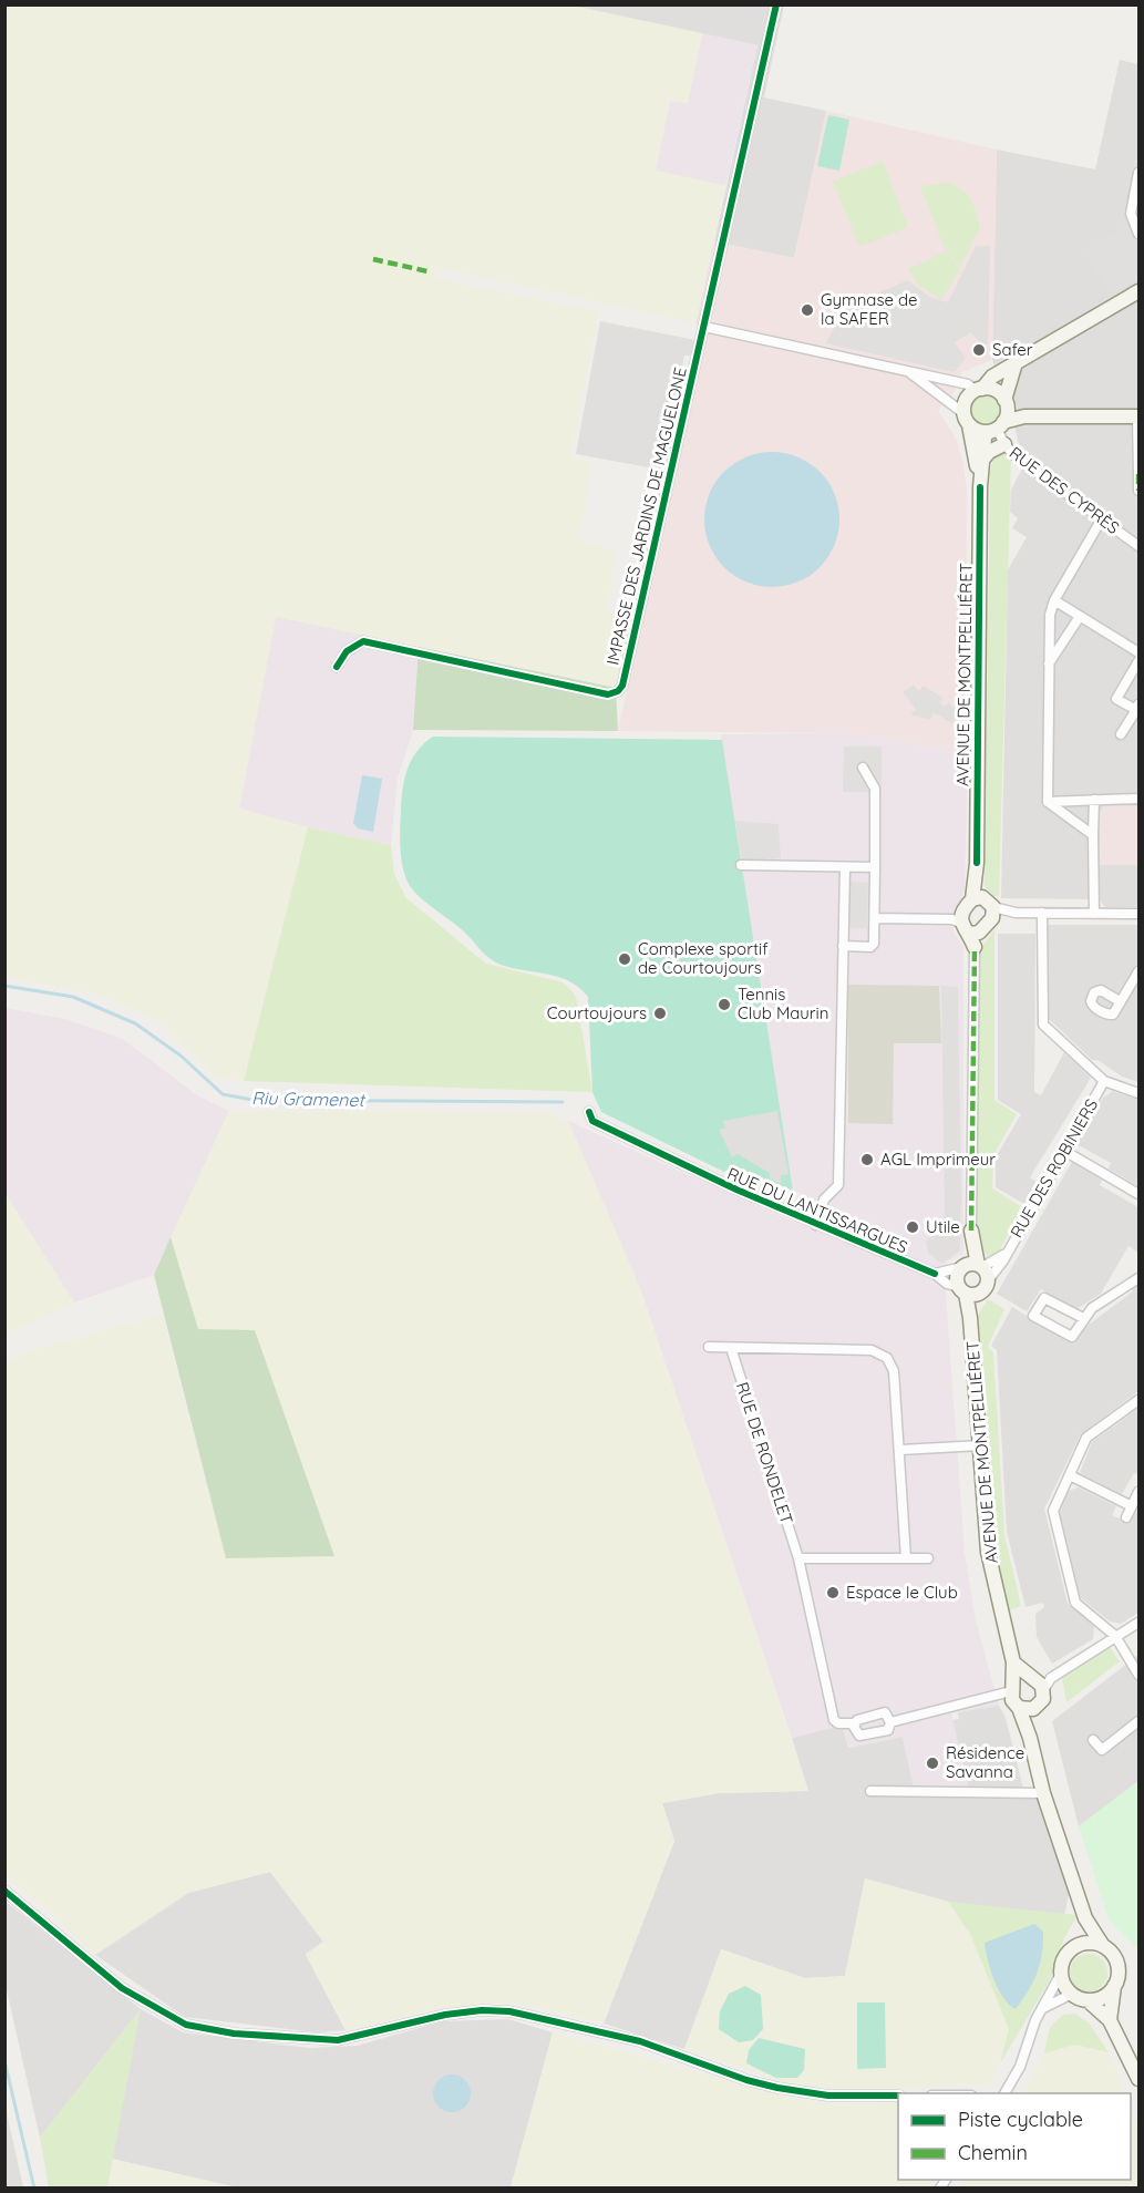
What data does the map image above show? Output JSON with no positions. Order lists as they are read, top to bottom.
{
  "streets": {
    "street": [
      "RUE DES CYPRÈS",
      "IMPASSE DES JARDINS DE MAGUELONE",
      "AVENUE DE MONTPELLIÉRET",
      "RUE DES ROBINIERS",
      "RUE DU LANTISSARGUES",
      "RUE DE RONDELET"
    ]
  },
  "crossings": [
    ["RUE DES CYPRÈS", "AVENUE DE MONTPELLIÉRET"],
    ["AVENUE DE MONTPELLIÉRET", "RUE DES ROBINIERS"],
    ["AVENUE DE MONTPELLIÉRET", "RUE DU LANTISSARGUES"]
  ],
  "water": ["Riu Gramenet"],
  "places": [
    "Gymnase de la SAFER",
    "Safer",
    "Complexe sportif de Courtoujours",
    "Tennis Club Maurin",
    "Courtoujours",
    "AGL Imprimeur",
    "Utile",
    "Espace le Club",
    "Résidence Savanna"
  ],
  "legend": ["Piste cyclable", "Chemin"]
}
